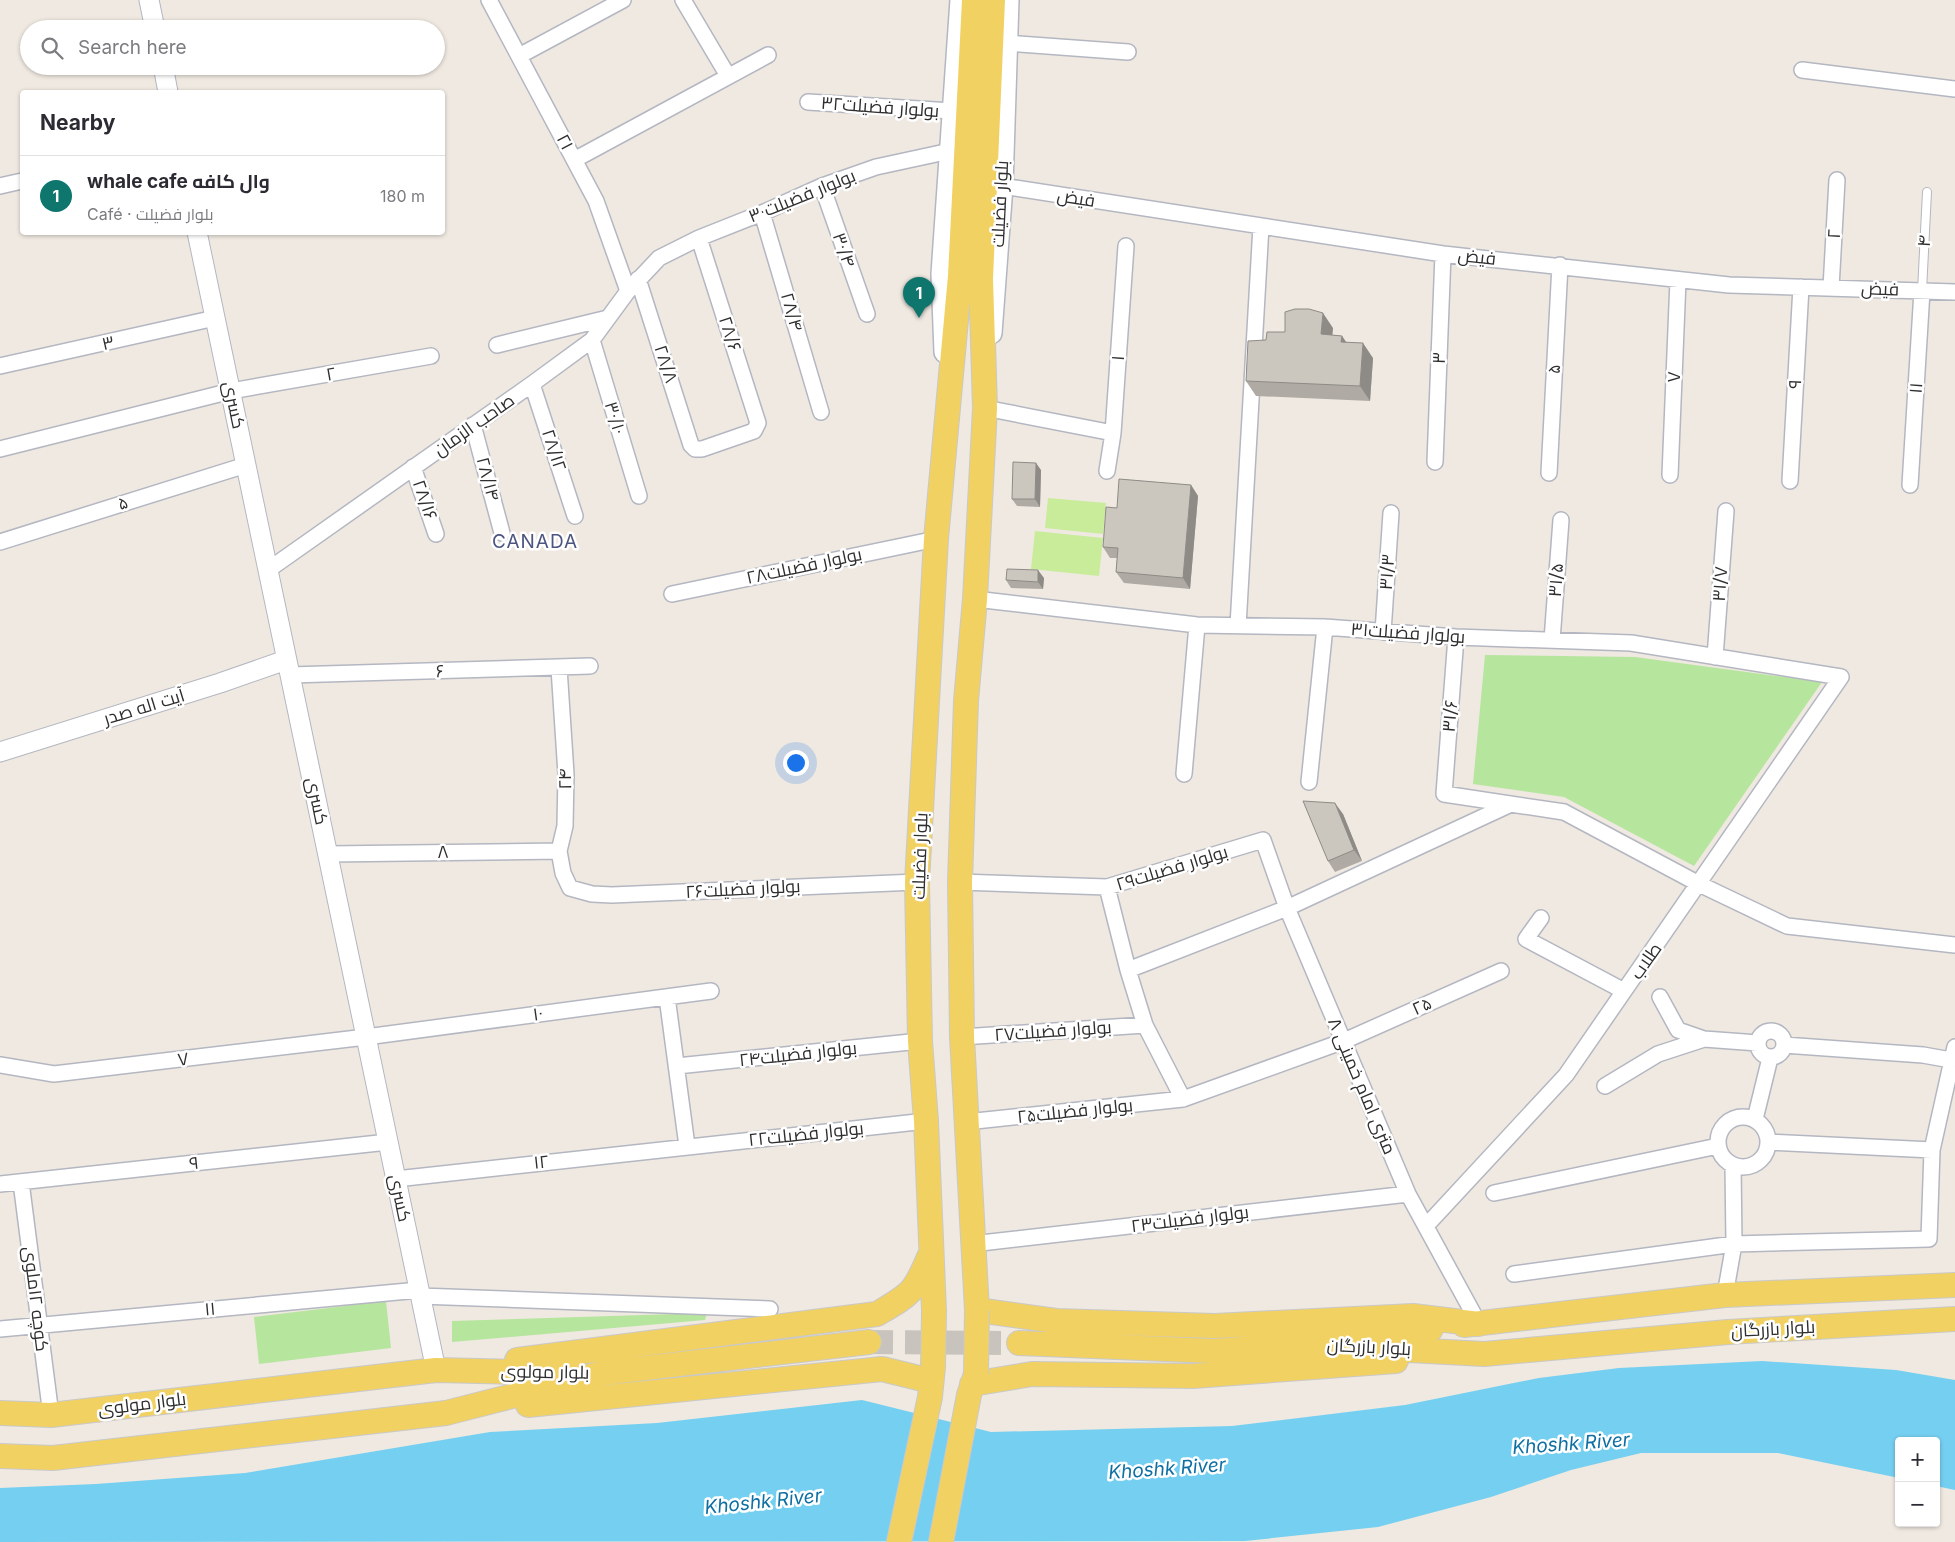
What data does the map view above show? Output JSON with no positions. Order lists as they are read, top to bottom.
{
  "streets": {
    "main road": ["بلوار فضیلت", "بلوار بازرگان", "بلوار مولوی"],
    "street": [
      "بولوار فضیلت۳۲",
      "۲۱",
      "بولوار فضیلت۳۰",
      "فیض",
      "۲",
      "۳۰/۴",
      "۲۸/۴",
      "۲۸/۶",
      "۳",
      "۱",
      "۲۸/۸",
      "۵",
      "۷",
      "۹",
      "۱۱",
      "کسری",
      "۳۰/۱۰",
      "صاحب الزمان",
      "۲۸/۱۲",
      "۲۸/۱۴",
      "۲۸/۱۶",
      "بولوار فضیلت۲۸",
      "۳۱/۳",
      "۳۱/۵",
      "۳۱/۷",
      "بولوار فضیلت۳۱",
      "۶",
      "آیت اله صدر",
      "۳۱/۶",
      "۲۴",
      "۸",
      "بولوار فضیلت۲۹",
      "بولوار فضیلت۲۶",
      "طلاب",
      "۲۵",
      "۱۰",
      "بولوار فضیلت۲۷",
      "بولوار فضیلت۲۴",
      "۸ متری امام خمینی",
      "بولوار فضیلت۲۵",
      "بولوار فضیلت۲۲",
      "۱۲",
      "بولوار فضیلت۲۳",
      "کوچه ۱۲ملوی"
    ],
    "lane": ["۴"]
  },
  "crossings": [
    ["بولوار فضیلت۳۲", "بلوار فضیلت"],
    ["۲۱", "صاحب الزمان"],
    ["بولوار فضیلت۳۰", "بلوار فضیلت"],
    ["بولوار فضیلت۳۰", "۳۰/۴"],
    ["بولوار فضیلت۳۰", "۲۸/۴"],
    ["بولوار فضیلت۳۰", "۲۸/۶"],
    ["بولوار فضیلت۳۰", "صاحب الزمان"],
    ["فیض", "بلوار فضیلت"],
    ["فیض", "۲"],
    ["فیض", "۴"],
    ["فیض", "۳"],
    ["فیض", "۵"],
    ["فیض", "۷"],
    ["فیض", "۹"],
    ["فیض", "۱۱"],
    ["بلوار فضیلت", "بولوار فضیلت۲۸"],
    ["بلوار فضیلت", "بولوار فضیلت۳۱"],
    ["بلوار فضیلت", "بولوار فضیلت۲۹"],
    ["بلوار فضیلت", "بولوار فضیلت۲۶"],
    ["بلوار فضیلت", "بولوار فضیلت۲۷"],
    ["بلوار فضیلت", "بولوار فضیلت۲۴"],
    ["بلوار فضیلت", "بولوار فضیلت۲۵"],
    ["بلوار فضیلت", "بولوار فضیلت۲۲"],
    ["بلوار فضیلت", "بولوار فضیلت۲۳"],
    ["۲", "کسری"],
    ["۴", "۱۱"],
    ["۲۸/۶", "۲۸/۸"],
    ["۳", "کسری"],
    ["۲۸/۸", "صاحب الزمان"],
    ["۵", "کسری"],
    ["۷", "کسری"],
    ["۷", "۱۰"],
    ["۹", "کسری"],
    ["۹", "کوچه ۱۲ملوی"],
    ["۱۱", "کسری"],
    ["۱۱", "کوچه ۱۲ملوی"],
    ["کسری", "صاحب الزمان"],
    ["کسری", "۶"],
    ["کسری", "آیت اله صدر"],
    ["کسری", "۸"],
    ["کسری", "۱۰"],
    ["کسری", "۱۲"],
    ["کسری", "بلوار مولوی"],
    ["۳۰/۱۰", "صاحب الزمان"],
    ["صاحب الزمان", "۲۸/۱۲"],
    ["صاحب الزمان", "۲۸/۱۴"],
    ["صاحب الزمان", "۲۸/۱۶"],
    ["۳۱/۳", "بولوار فضیلت۳۱"],
    ["۳۱/۵", "بولوار فضیلت۳۱"],
    ["۳۱/۷", "بولوار فضیلت۳۱"],
    ["بولوار فضیلت۳۱", "۳۱/۶"],
    ["بولوار فضیلت۳۱", "طلاب"],
    ["۶", "آیت اله صدر"],
    ["۶", "۲۴"],
    ["۲۴", "۸"],
    ["۲۴", "بولوار فضیلت۲۶"],
    ["بولوار فضیلت۲۹", "۸ متری امام خمینی"],
    ["طلاب", "۸ متری امام خمینی"],
    ["۲۵", "۸ متری امام خمینی"],
    ["۲۵", "بولوار فضیلت۲۵"],
    ["۸ متری امام خمینی", "بولوار فضیلت۲۳"],
    ["۸ متری امام خمینی", "بلوار بازرگان"],
    ["بولوار فضیلت۲۲", "۱۲"],
    ["کوچه ۱۲ملوی", "بلوار مولوی"]
  ],
  "districts": ["CANADA"],
  "water": ["Khoshk River"],
  "page": {
    "search": "Search here",
    "heading": "Nearby",
    "list": [
      {
        "mark": "1",
        "name": "whale cafe وال کافه",
        "note": "Café · بلوار فضیلت",
        "value": "180 m"
      }
    ],
    "pins": "1",
    "map_buttons": ["+", "−"]
  }
}
